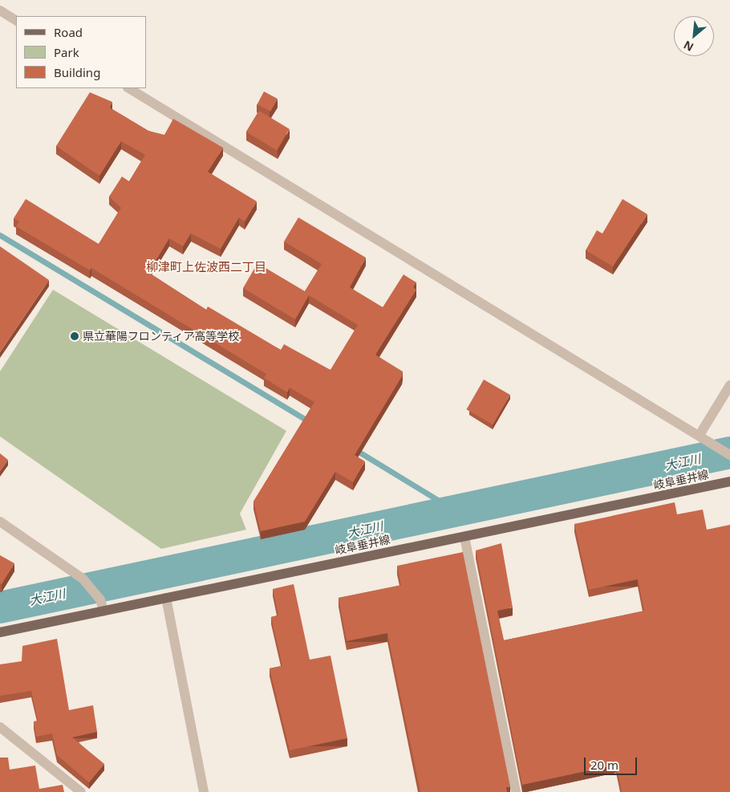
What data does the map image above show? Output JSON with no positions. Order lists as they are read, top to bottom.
{
  "streets": {
    "main road": ["岐阜垂井線"]
  },
  "districts": ["柳津町上佐波西二丁目"],
  "water": ["大江川"],
  "places": ["県立華陽フロンティア高等学校"],
  "legend": ["Road", "Park", "Building"],
  "scale_bar": "20 m",
  "north": "bottom left"
}
